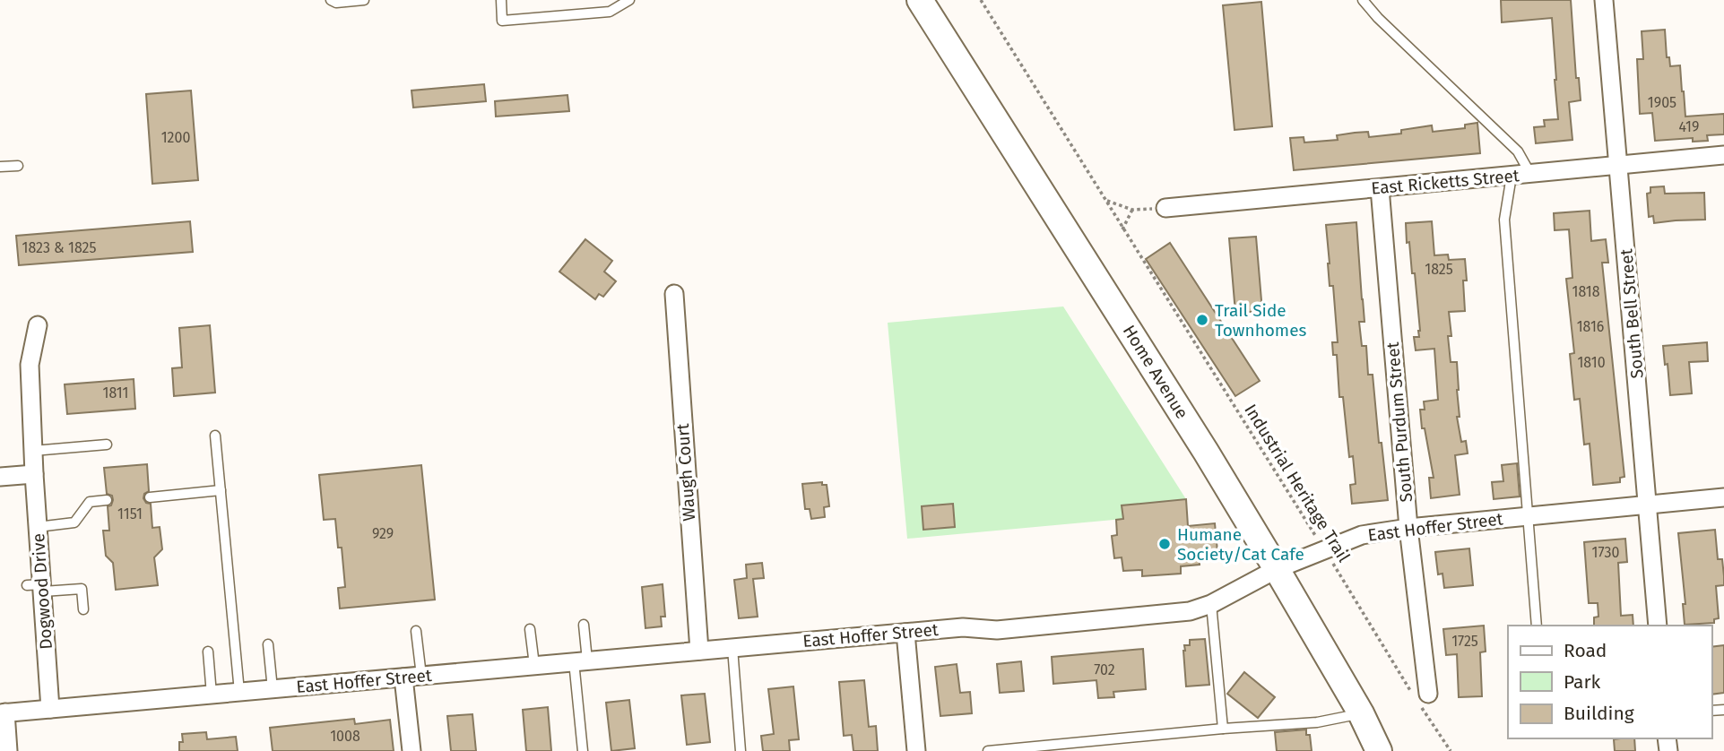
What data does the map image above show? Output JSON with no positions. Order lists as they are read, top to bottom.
{
  "streets": {
    "main road": ["Home Avenue"],
    "street": [
      "East Ricketts Street",
      "South Bell Street",
      "South Purdum Street",
      "Waugh Court",
      "East Hoffer Street",
      "Dogwood Drive"
    ],
    "path": ["Industrial Heritage Trail"]
  },
  "crossings": [
    ["East Ricketts Street", "South Bell Street"],
    ["East Ricketts Street", "South Purdum Street"],
    ["South Bell Street", "East Hoffer Street"],
    ["Home Avenue", "East Hoffer Street"],
    ["South Purdum Street", "Industrial Heritage Trail"],
    ["South Purdum Street", "East Hoffer Street"],
    ["Waugh Court", "East Hoffer Street"],
    ["Industrial Heritage Trail", "East Hoffer Street"],
    ["East Hoffer Street", "Dogwood Drive"]
  ],
  "places": ["Trail Side Townhomes", "Humane Society/Cat Cafe"],
  "house_numbers": [
    "1905",
    "419",
    "1200",
    "1823 & 1825",
    "1825",
    "1818",
    "1816",
    "1810",
    "1811",
    "1151",
    "929",
    "1730",
    "1725",
    "702",
    "1008"
  ],
  "legend": ["Road", "Park", "Building"]
}
